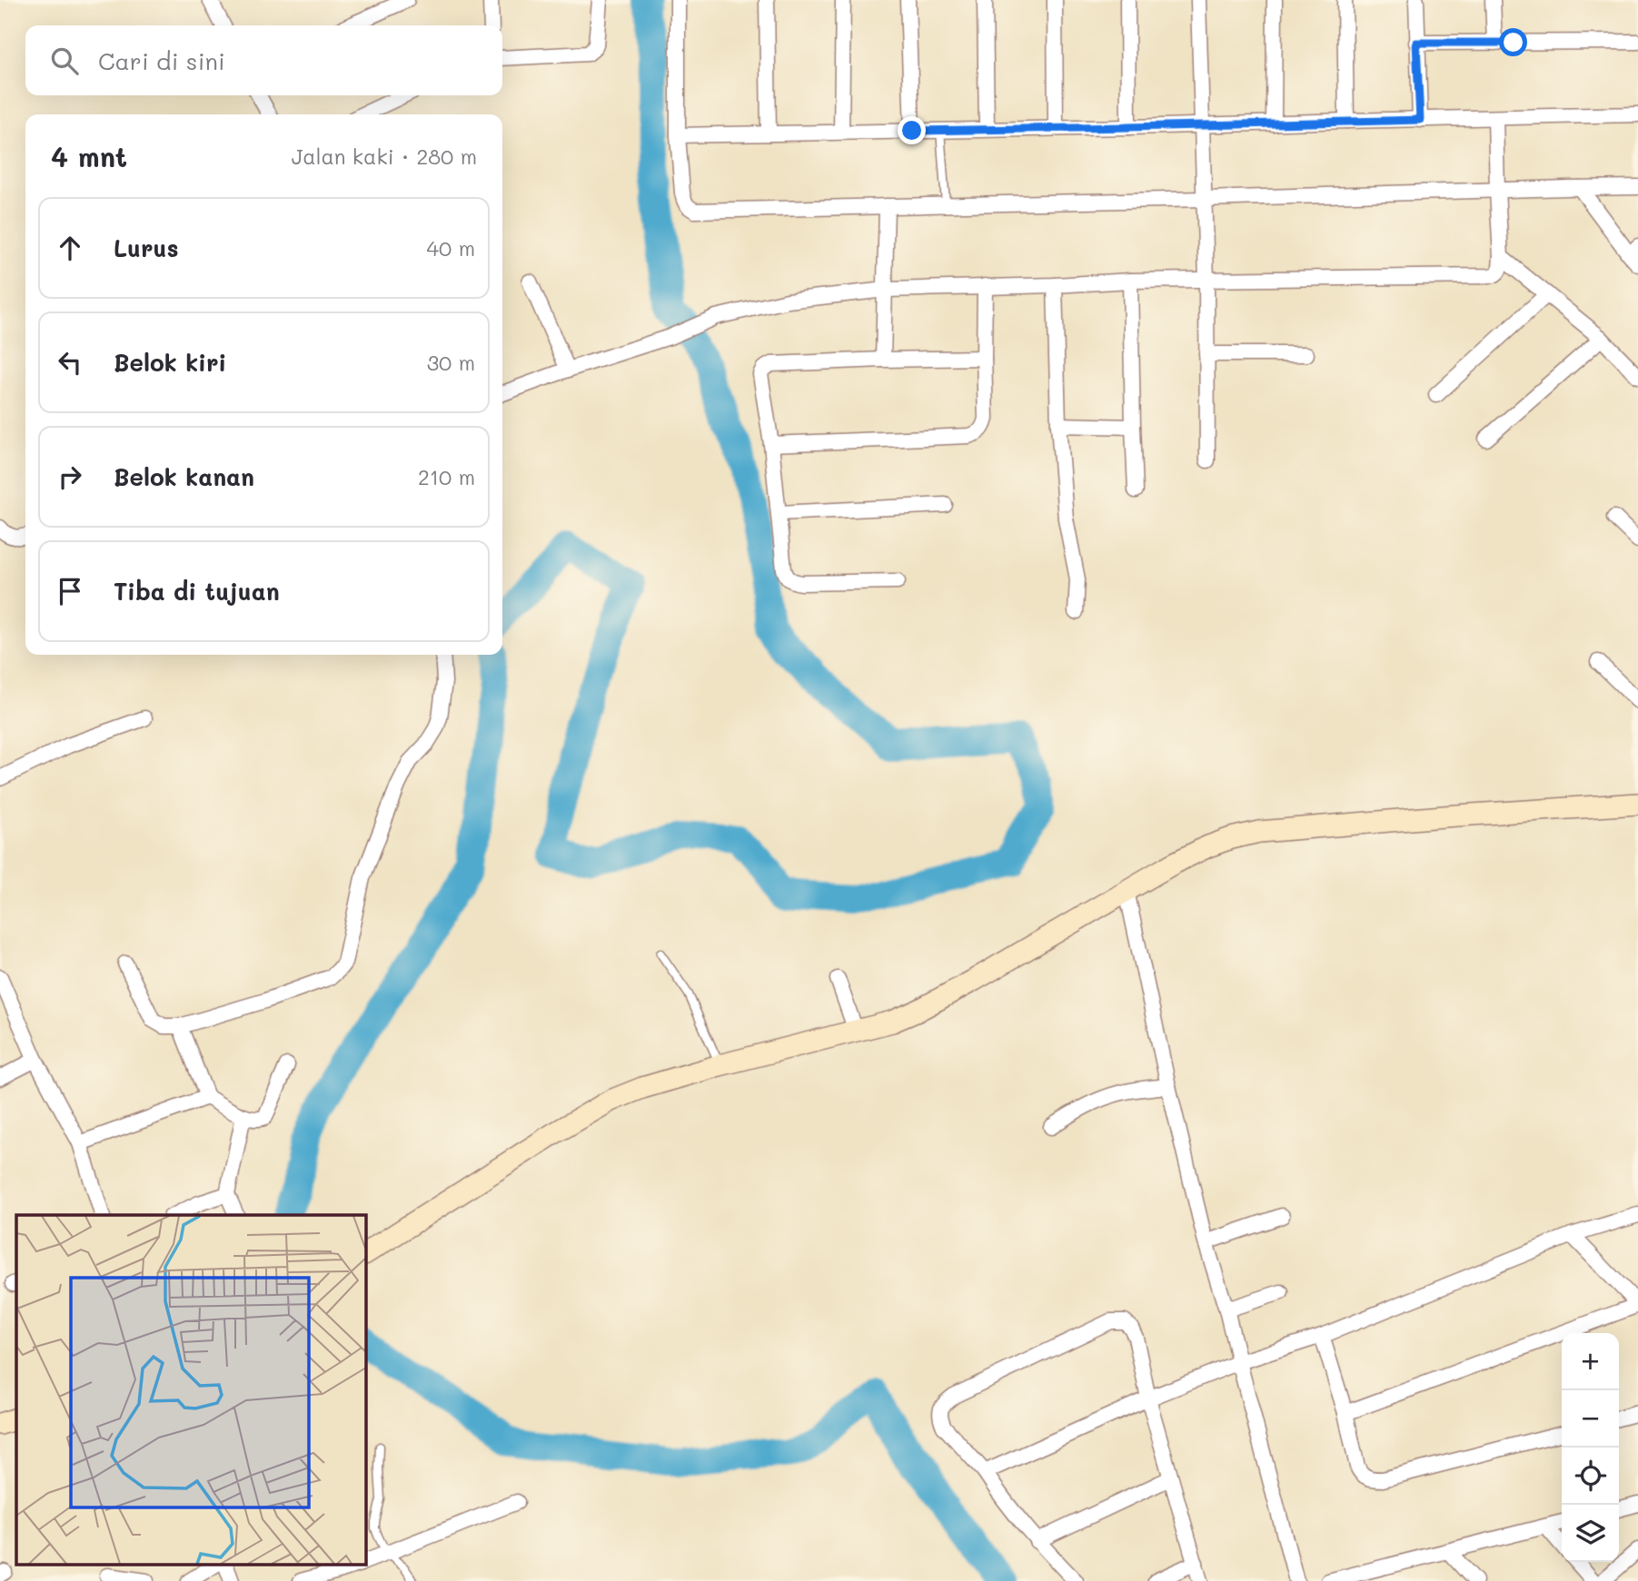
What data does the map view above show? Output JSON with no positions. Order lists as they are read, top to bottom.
{
  "page": {
    "search": "Cari di sini",
    "heading": ["4 mnt", "Jalan kaki · 280 m"],
    "list": [
      ["Lurus", "40 m"],
      ["Belok kiri", "30 m"],
      ["Belok kanan", "210 m"],
      "Tiba di tujuan"
    ],
    "map_buttons": ["+", "−"]
  }
}
